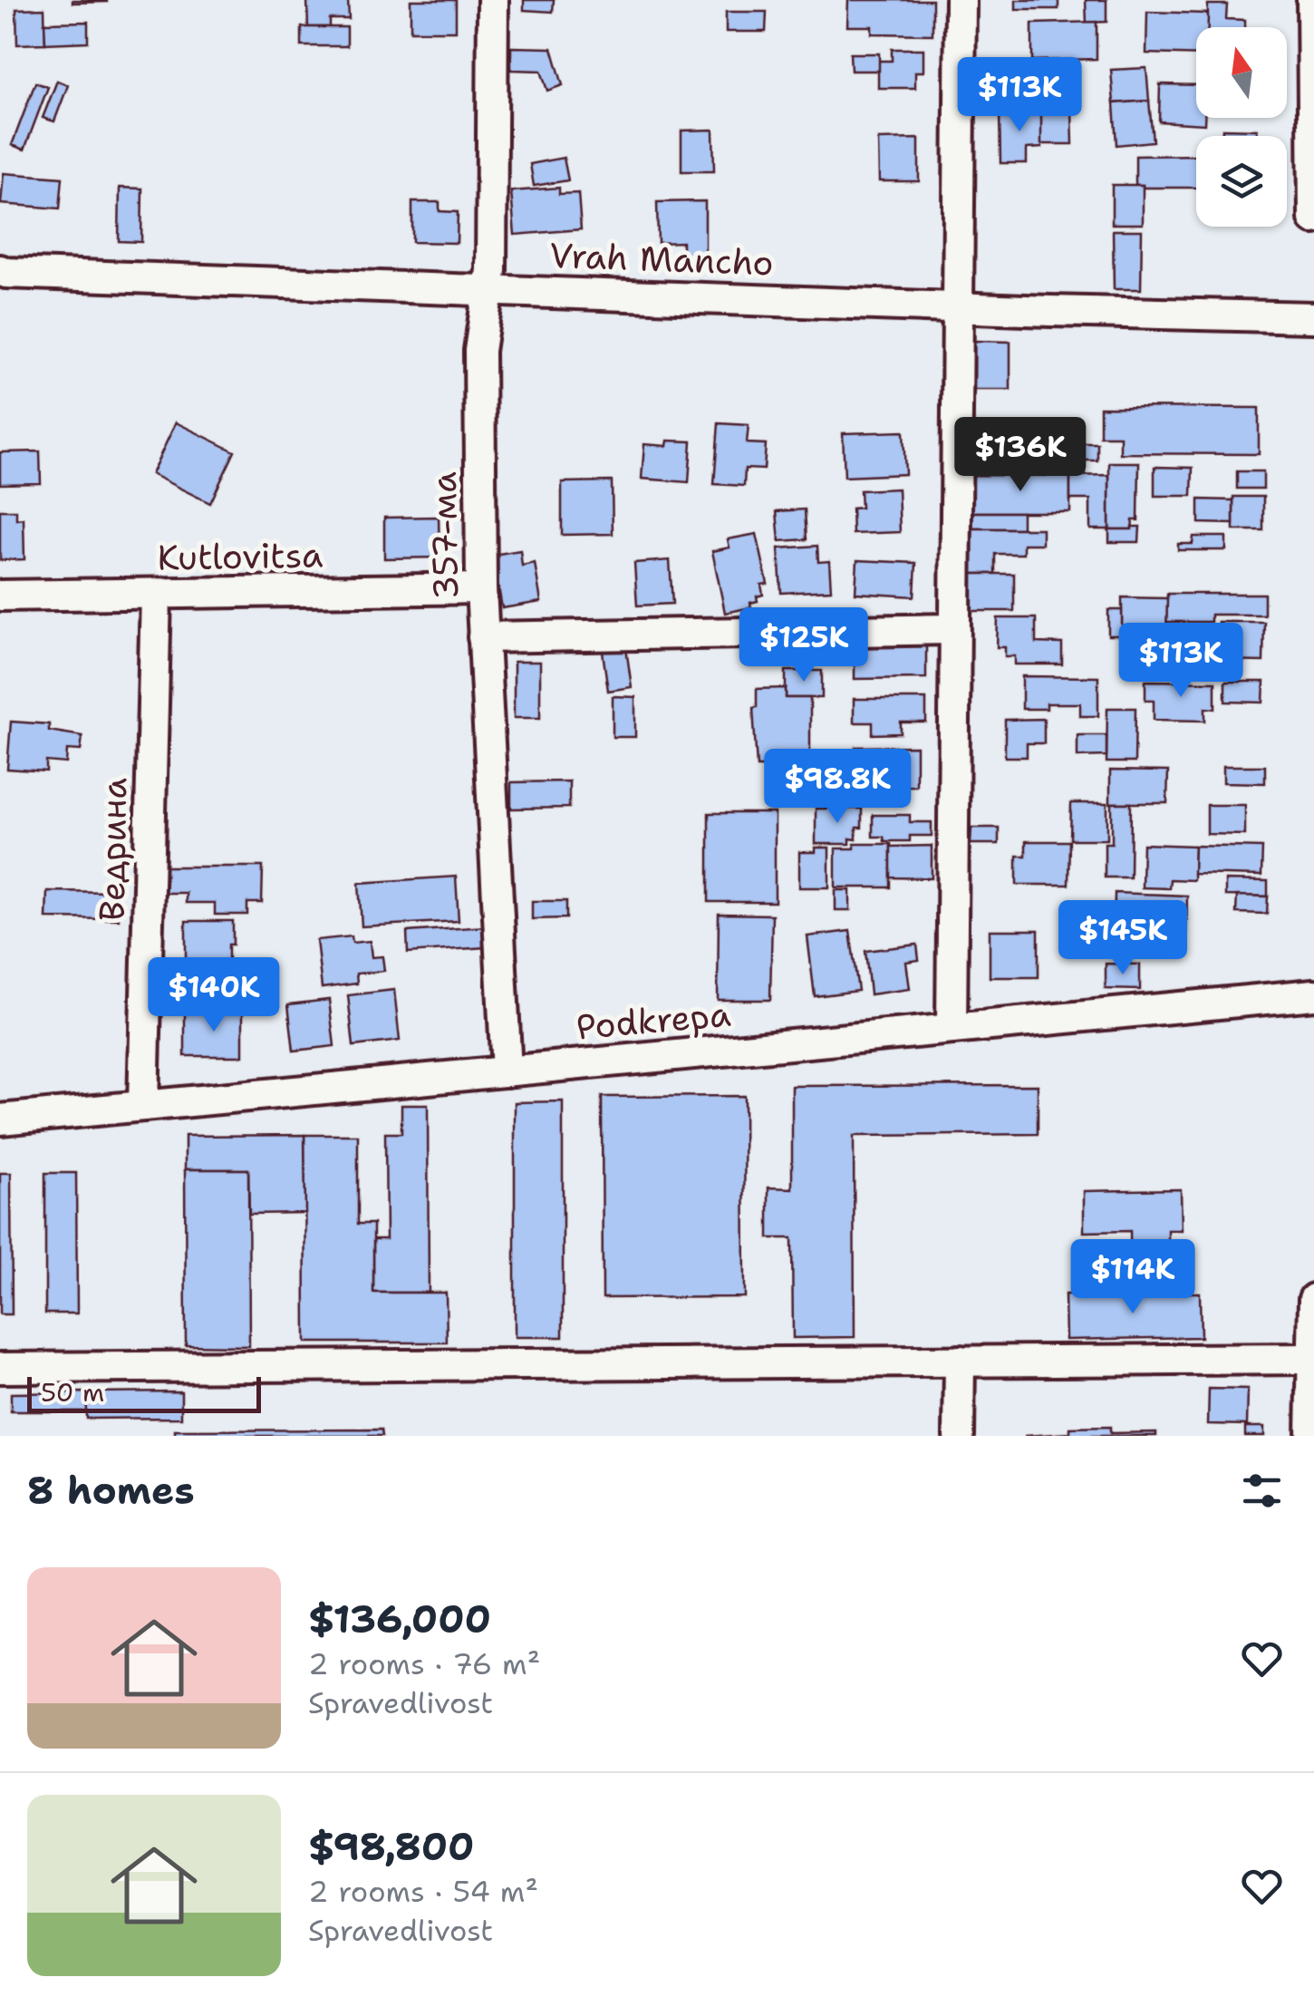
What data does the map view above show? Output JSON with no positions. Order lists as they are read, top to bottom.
{
  "streets": {
    "street": [
      "Vrah Mancho",
      "357-ма",
      "Kutlovitsa",
      "Ведрина",
      "Podkrepa"
    ]
  },
  "crossings": [
    ["Vrah Mancho", "357-ма"],
    ["357-ма", "Kutlovitsa"],
    ["357-ма", "Podkrepa"],
    ["Kutlovitsa", "Ведрина"],
    ["Ведрина", "Podkrepa"]
  ],
  "scale_bar": "50 m",
  "north": "top",
  "page": {
    "price": [
      "$113K",
      "$136K",
      "$125K",
      "$113K",
      "$98.8K",
      "$145K",
      "$140K",
      "$114K"
    ],
    "scale": "50 m",
    "heading": "8 homes",
    "list": [
      {
        "name": "$136,000",
        "note": "2 rooms · 76 m² · Spravedlivost"
      },
      {
        "name": "$98,800",
        "note": "2 rooms · 54 m² · Spravedlivost"
      }
    ]
  }
}
